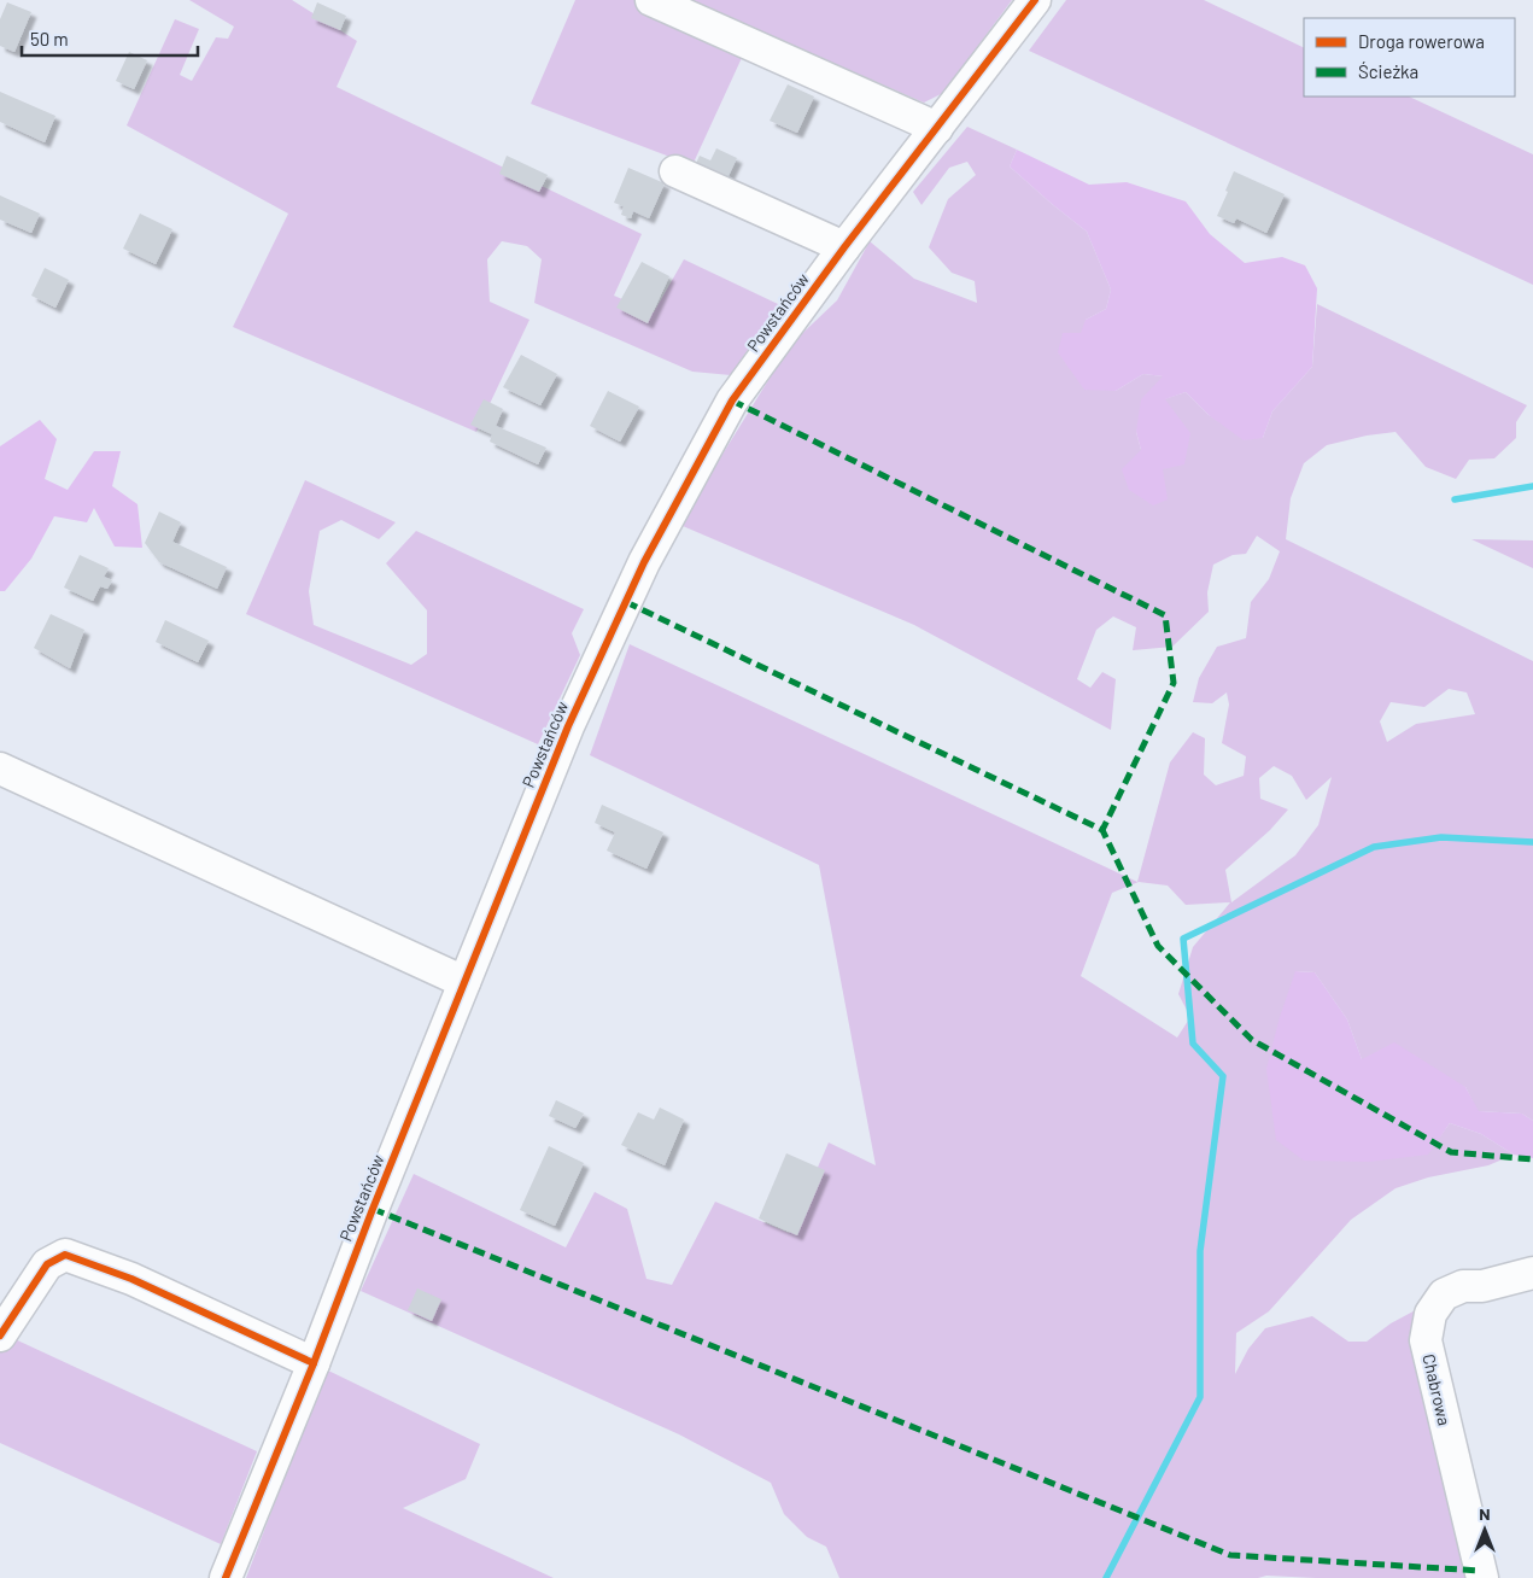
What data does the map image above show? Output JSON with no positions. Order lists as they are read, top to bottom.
{
  "streets": {
    "street": ["Powstańców", "Chabrowa"]
  },
  "legend": ["Droga rowerowa", "Ścieżka"],
  "scale_bar": "50 m",
  "north": "top"
}
